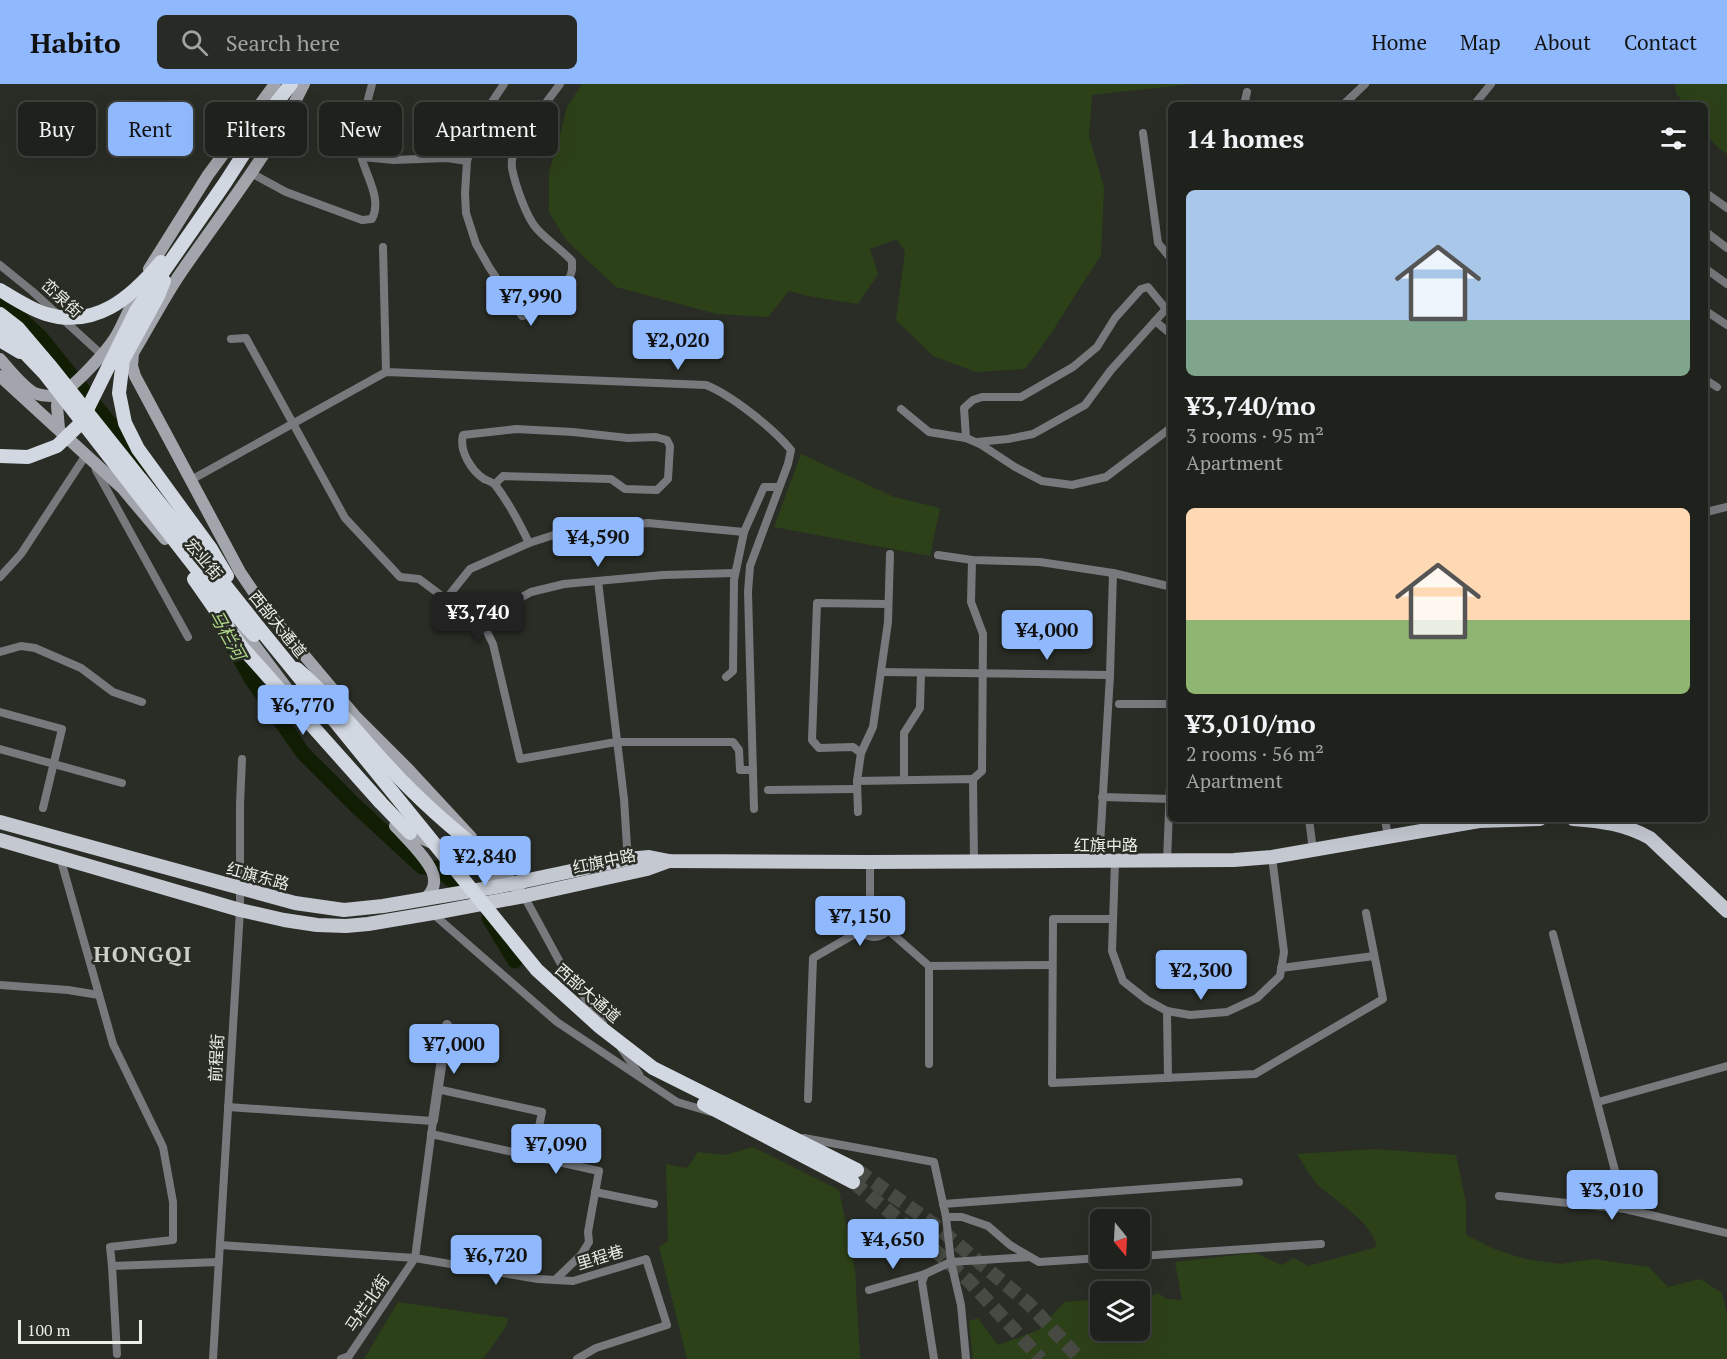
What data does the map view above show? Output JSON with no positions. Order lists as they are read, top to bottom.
{
  "streets": {
    "highway": ["西部大通道"],
    "main road": ["宏业街", "红旗中路", "红旗东路"],
    "street": [
      "峦泉街",
      "前程街",
      "里程巷",
      "马栏北街"
    ]
  },
  "crossings": [
    ["宏业街", "红旗中路"],
    ["宏业街", "红旗东路"],
    ["红旗中路", "红旗东路"],
    ["红旗东路", "前程街"],
    ["前程街", "里程巷"],
    ["里程巷", "马栏北街"]
  ],
  "districts": ["HONGQI"],
  "water": ["马栏河"],
  "scale_bar": "100 m",
  "north": "bottom",
  "page": {
    "header": "Habito",
    "search": "Search here",
    "nav": [
      "Home",
      "Map",
      "About",
      "Contact"
    ],
    "chip": [
      "Buy",
      "Rent",
      "Filters",
      "New",
      "Apartment"
    ],
    "heading": "14 homes",
    "list": [
      {
        "name": "¥3,740/mo",
        "note": "3 rooms · 95 m² · Apartment"
      },
      {
        "name": "¥3,010/mo",
        "note": "2 rooms · 56 m² · Apartment"
      }
    ],
    "price": [
      "¥7,990",
      "¥2,020",
      "¥4,590",
      "¥3,740",
      "¥4,000",
      "¥6,770",
      "¥2,840",
      "¥7,150",
      "¥2,300",
      "¥7,000",
      "¥7,090",
      "¥3,010",
      "¥4,650",
      "¥6,720"
    ],
    "scale": "100 m"
  }
}
